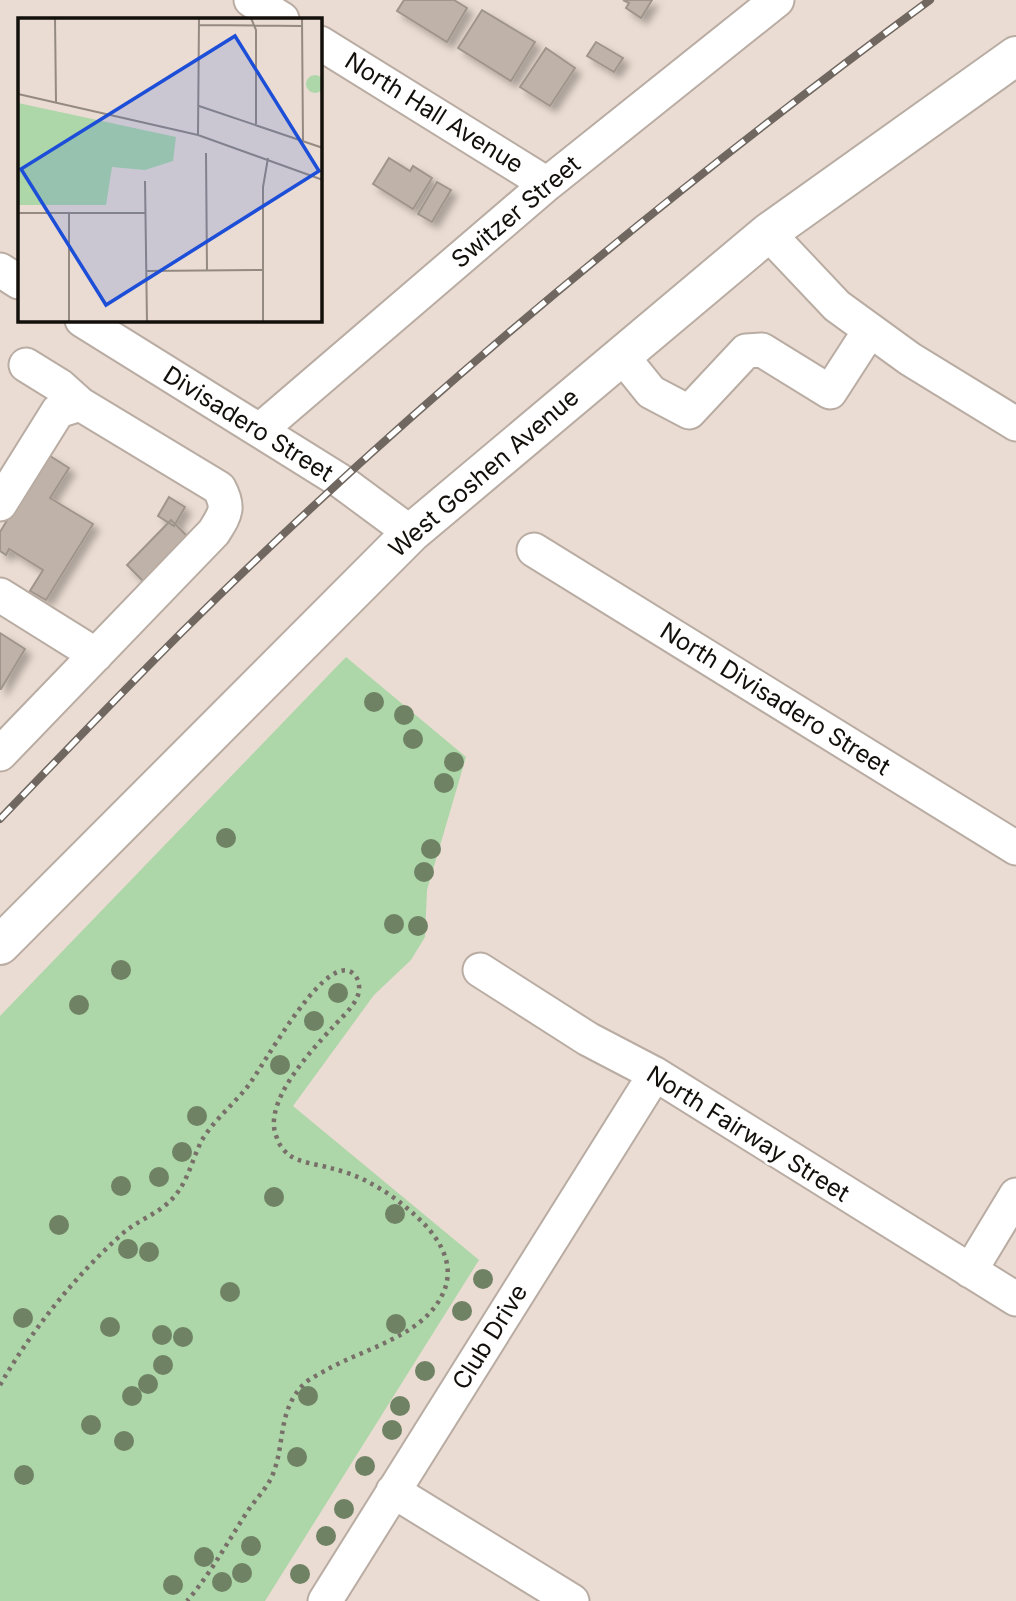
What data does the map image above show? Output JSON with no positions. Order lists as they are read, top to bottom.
{
  "streets": {
    "main road": ["West Goshen Avenue"],
    "street": [
      "North Hall Avenue",
      "Switzer Street",
      "Divisadero Street",
      "North Divisadero Street",
      "North Fairway Street",
      "Club Drive"
    ]
  },
  "crossings": [
    ["North Hall Avenue", "Switzer Street"],
    ["Switzer Street", "Divisadero Street"],
    ["Divisadero Street", "West Goshen Avenue"],
    ["North Fairway Street", "Club Drive"]
  ]
}
